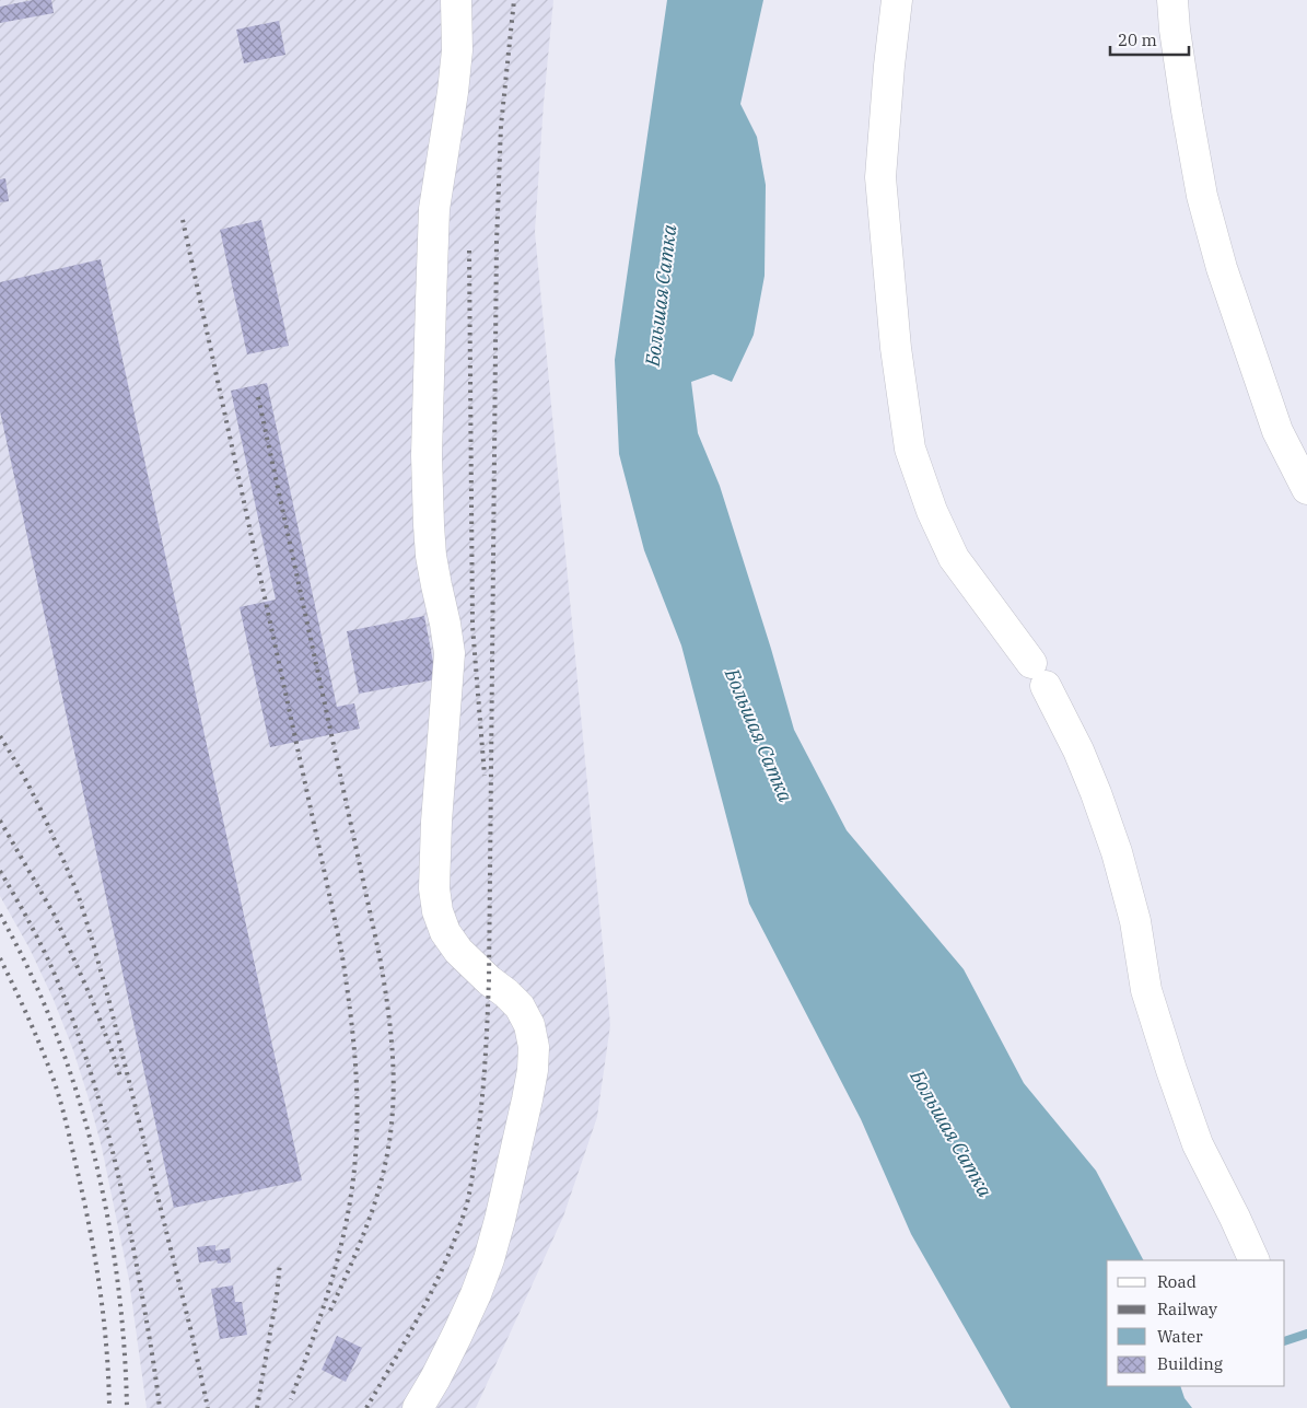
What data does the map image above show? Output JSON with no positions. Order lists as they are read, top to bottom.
{
  "water": ["Большая Сатка"],
  "legend": [
    "Road",
    "Railway",
    "Water",
    "Building"
  ],
  "scale_bar": "20 m"
}
